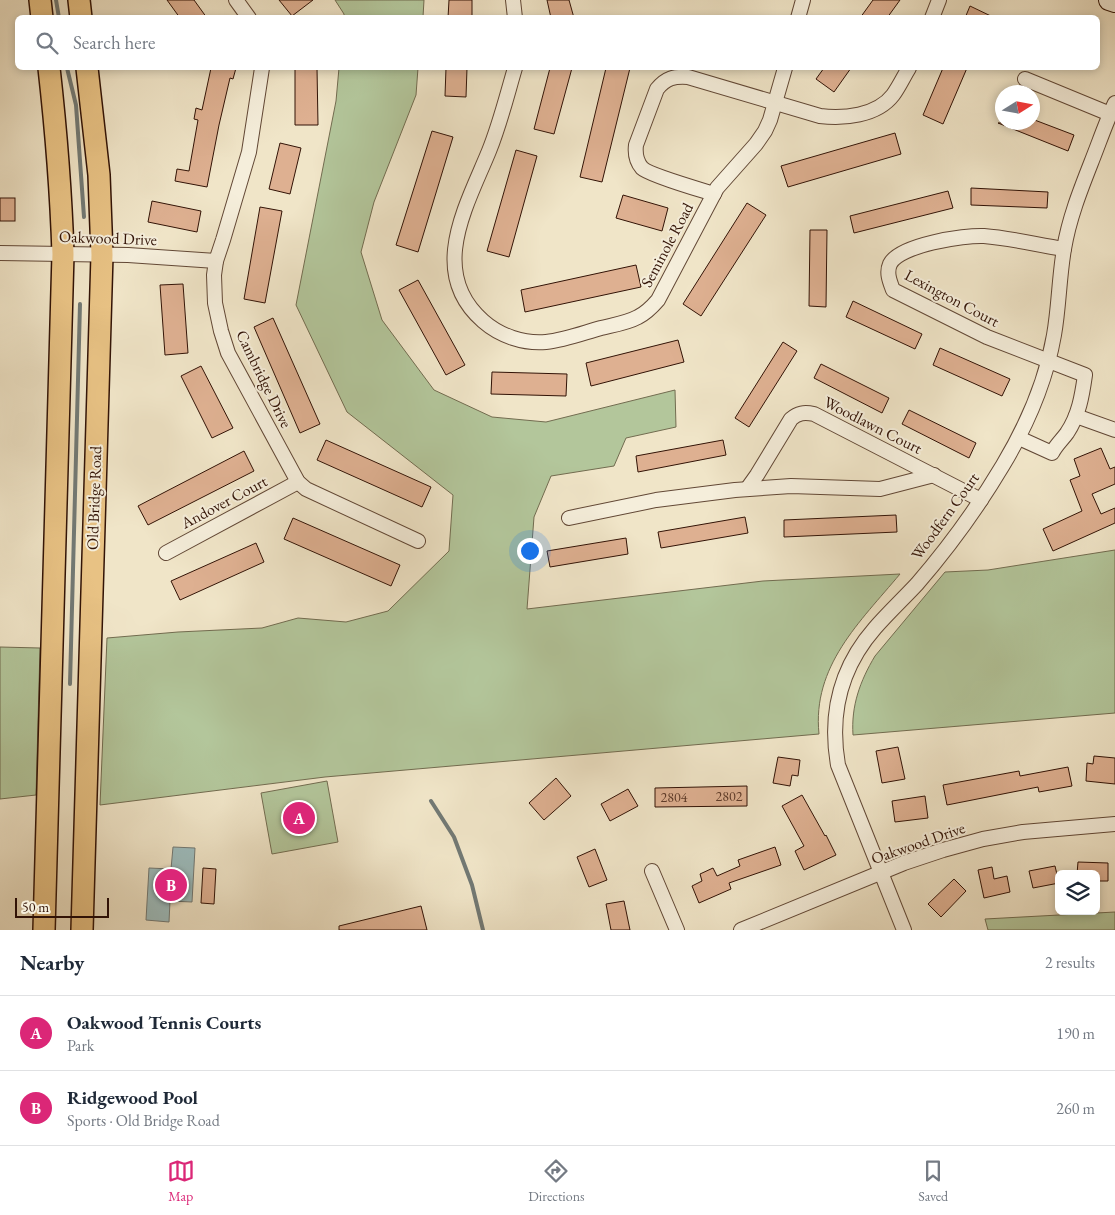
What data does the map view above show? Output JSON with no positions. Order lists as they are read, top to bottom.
{
  "streets": {
    "main road": ["Old Bridge Road"],
    "street": [
      "Oakwood Drive",
      "Seminole Road",
      "Lexington Court",
      "Cambridge Drive",
      "Woodlawn Court",
      "Andover Court",
      "Woodfern Court"
    ]
  },
  "crossings": [
    ["Oakwood Drive", "Cambridge Drive"],
    ["Oakwood Drive", "Old Bridge Road"],
    ["Oakwood Drive", "Woodfern Court"],
    ["Lexington Court", "Woodfern Court"],
    ["Cambridge Drive", "Andover Court"],
    ["Woodlawn Court", "Woodfern Court"]
  ],
  "house_numbers": ["2802", "2804"],
  "scale_bar": "50 m",
  "north": "right",
  "page": {
    "search": "Search here",
    "pins": ["A", "B"],
    "scale": "50 m",
    "heading": ["Nearby", "2 results"],
    "list": [
      {
        "mark": "A",
        "name": "Oakwood Tennis Courts",
        "note": "Park",
        "value": "190 m"
      },
      {
        "mark": "B",
        "name": "Ridgewood Pool",
        "note": "Sports · Old Bridge Road",
        "value": "260 m"
      }
    ],
    "nav": ["Map", "Directions", "Saved"]
  }
}
